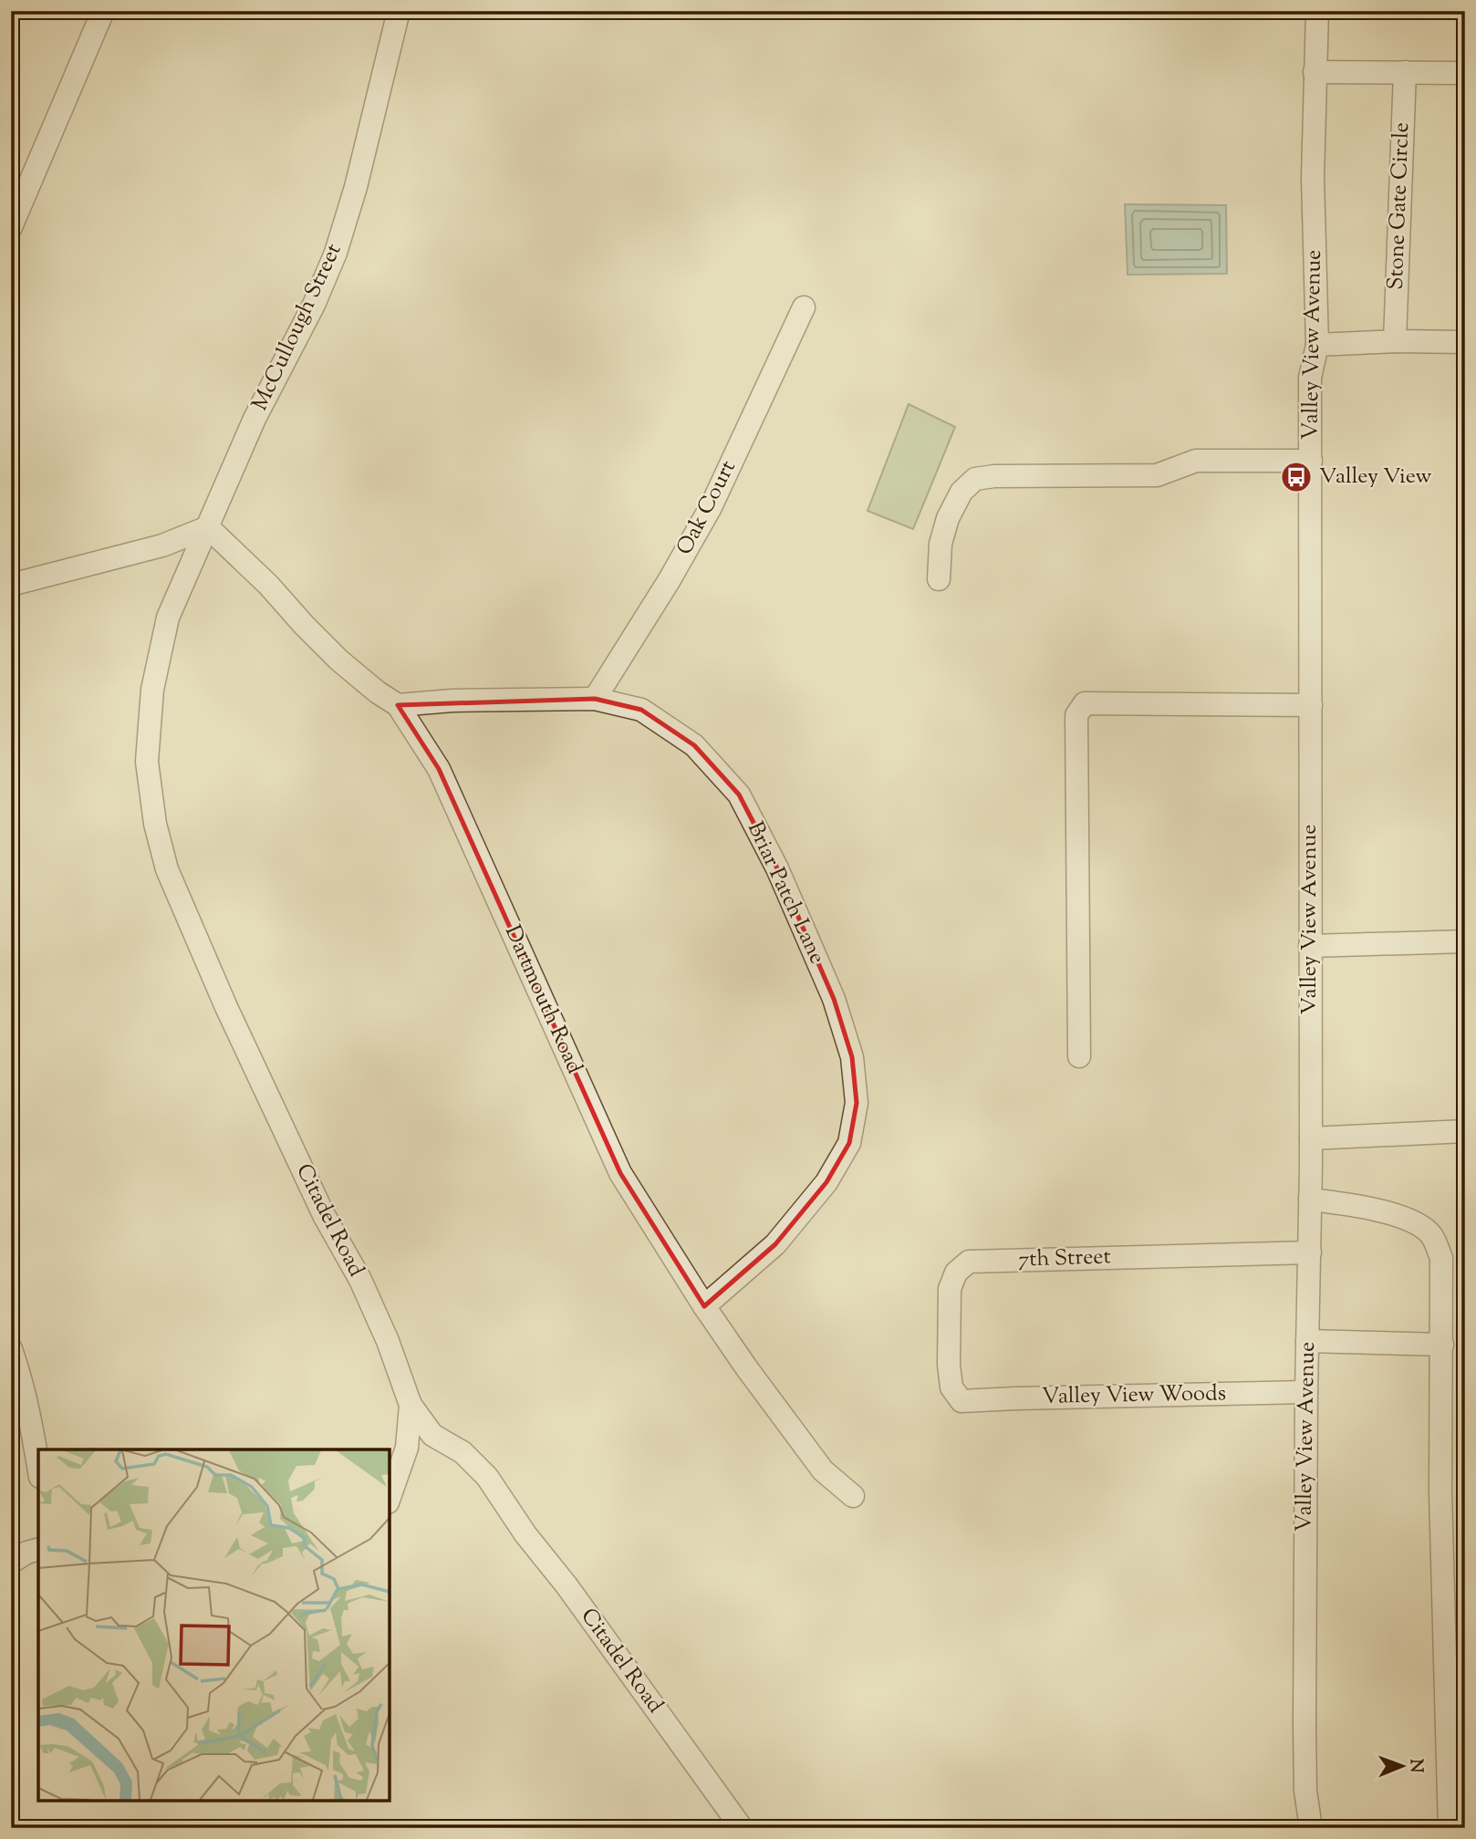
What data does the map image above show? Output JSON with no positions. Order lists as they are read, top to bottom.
{
  "streets": {
    "street": [
      "Stone Gate Circle",
      "McCullough Street",
      "Valley View Avenue",
      "Oak Court",
      "Briar Patch Lane",
      "Dartmouth Road",
      "Citadel Road",
      "7th Street",
      "Valley View Woods"
    ]
  },
  "crossings": [
    ["McCullough Street", "Dartmouth Road"],
    ["McCullough Street", "Citadel Road"],
    ["Valley View Avenue", "7th Street"],
    ["Valley View Avenue", "Valley View Woods"],
    ["Oak Court", "Briar Patch Lane"],
    ["Briar Patch Lane", "Dartmouth Road"],
    ["Dartmouth Road", "Citadel Road"],
    ["7th Street", "Valley View Woods"]
  ],
  "places": {
    "bus stop": ["Valley View"]
  },
  "north": "right"
}
